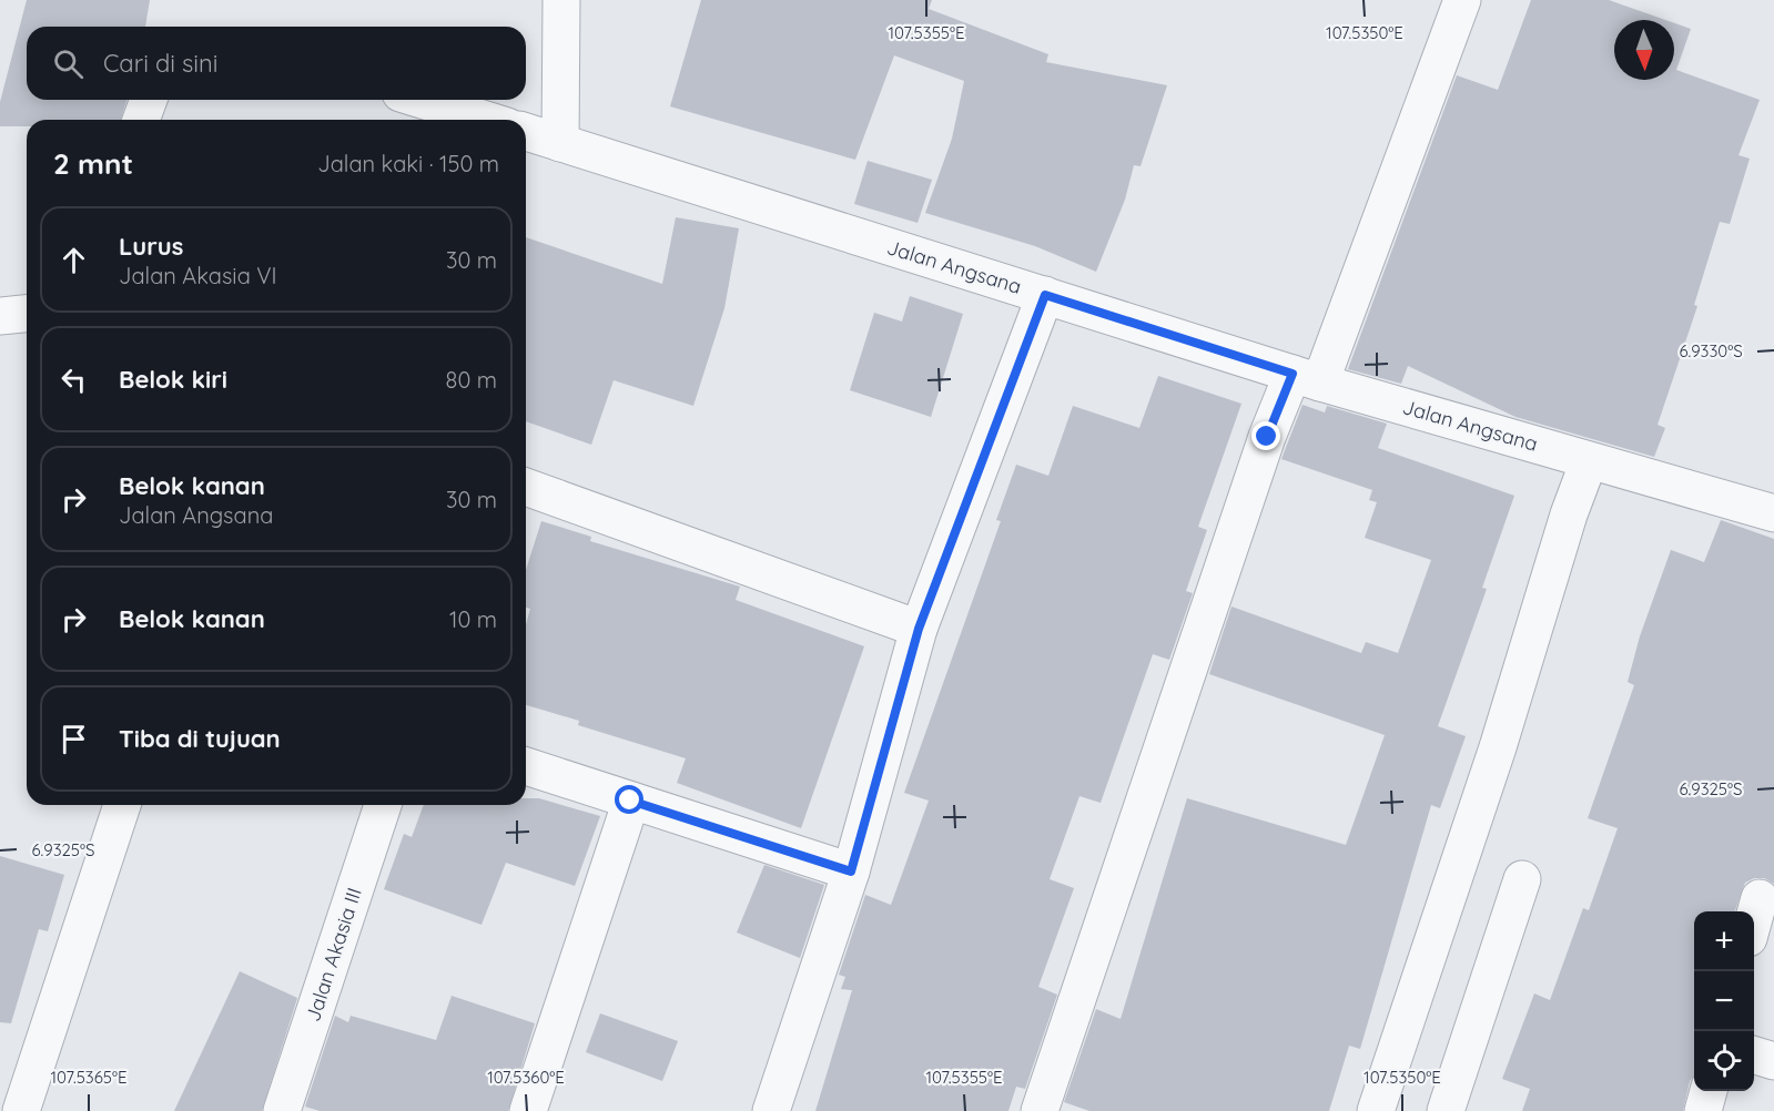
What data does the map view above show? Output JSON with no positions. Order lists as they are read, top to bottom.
{
  "streets": {
    "street": ["Jalan Angsana", "Jalan Akasia III"]
  },
  "north": "bottom",
  "page": {
    "search": "Cari di sini",
    "heading": ["2 mnt", "Jalan kaki · 150 m"],
    "list": [
      ["Lurus", "Jalan Akasia VI", "30 m"],
      ["Belok kiri", "80 m"],
      ["Belok kanan", "Jalan Angsana", "30 m"],
      ["Belok kanan", "10 m"],
      "Tiba di tujuan"
    ],
    "map_buttons": ["+", "−"]
  },
  "coordinates": [
    "107.5355°E",
    "107.5350°E",
    "6.9330°S",
    "6.9325°S",
    "107.5365°E",
    "107.5360°E"
  ]
}
